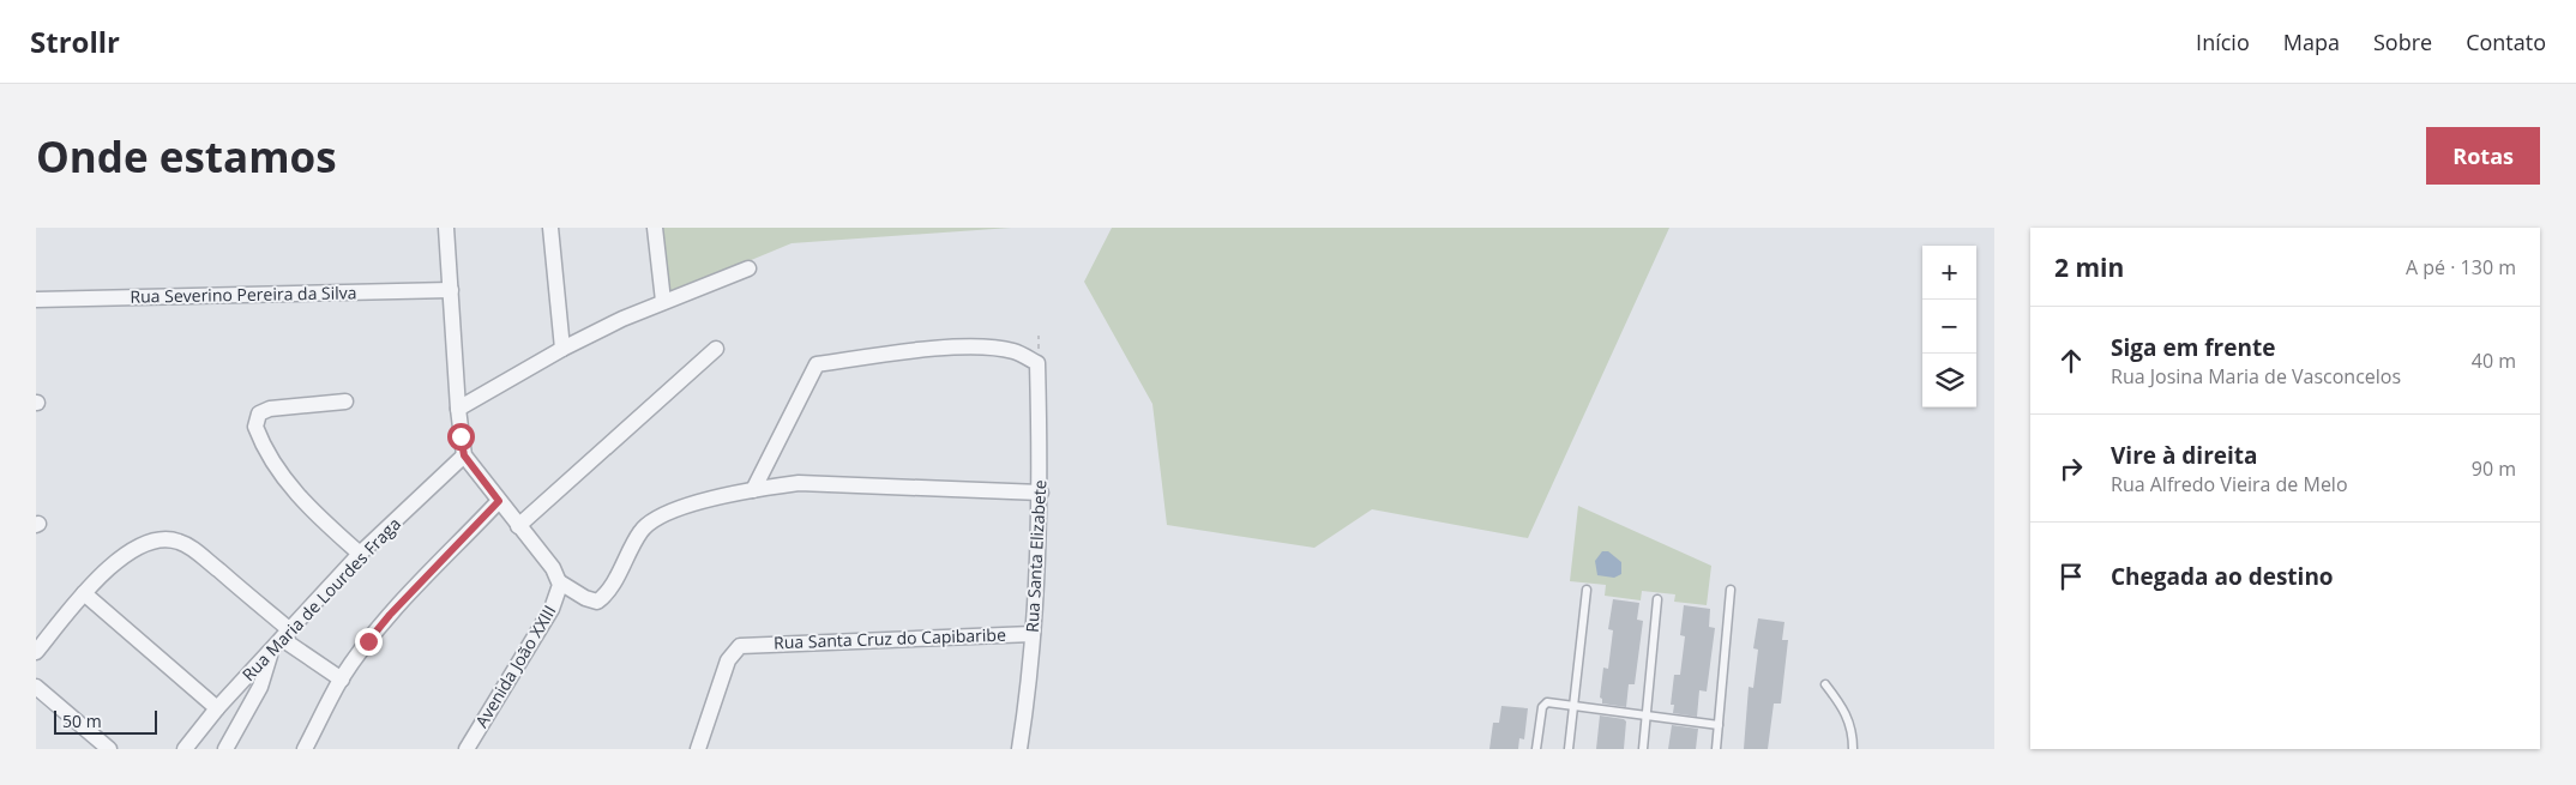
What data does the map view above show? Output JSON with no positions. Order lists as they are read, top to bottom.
{
  "streets": {
    "street": [
      "Rua Severino Pereira da Silva",
      "Rua Santa Elizabete",
      "Rua Maria de Lourdes Fraga",
      "Rua Santa Cruz do Capibaribe",
      "Avenida João XXIII"
    ]
  },
  "crossings": [
    ["Rua Santa Elizabete", "Rua Santa Cruz do Capibaribe"]
  ],
  "scale_bar": "50 m",
  "page": {
    "header": "Strollr",
    "nav": [
      "Início",
      "Mapa",
      "Sobre",
      "Contato"
    ],
    "buttons": "Rotas",
    "title": "Onde estamos",
    "heading": ["2 min", "A pé · 130 m"],
    "map_buttons": ["+", "−"],
    "list": [
      ["Siga em frente", "Rua Josina Maria de Vasconcelos", "40 m"],
      ["Vire à direita", "Rua Alfredo Vieira de Melo", "90 m"],
      "Chegada ao destino"
    ],
    "scale": "50 m"
  }
}
